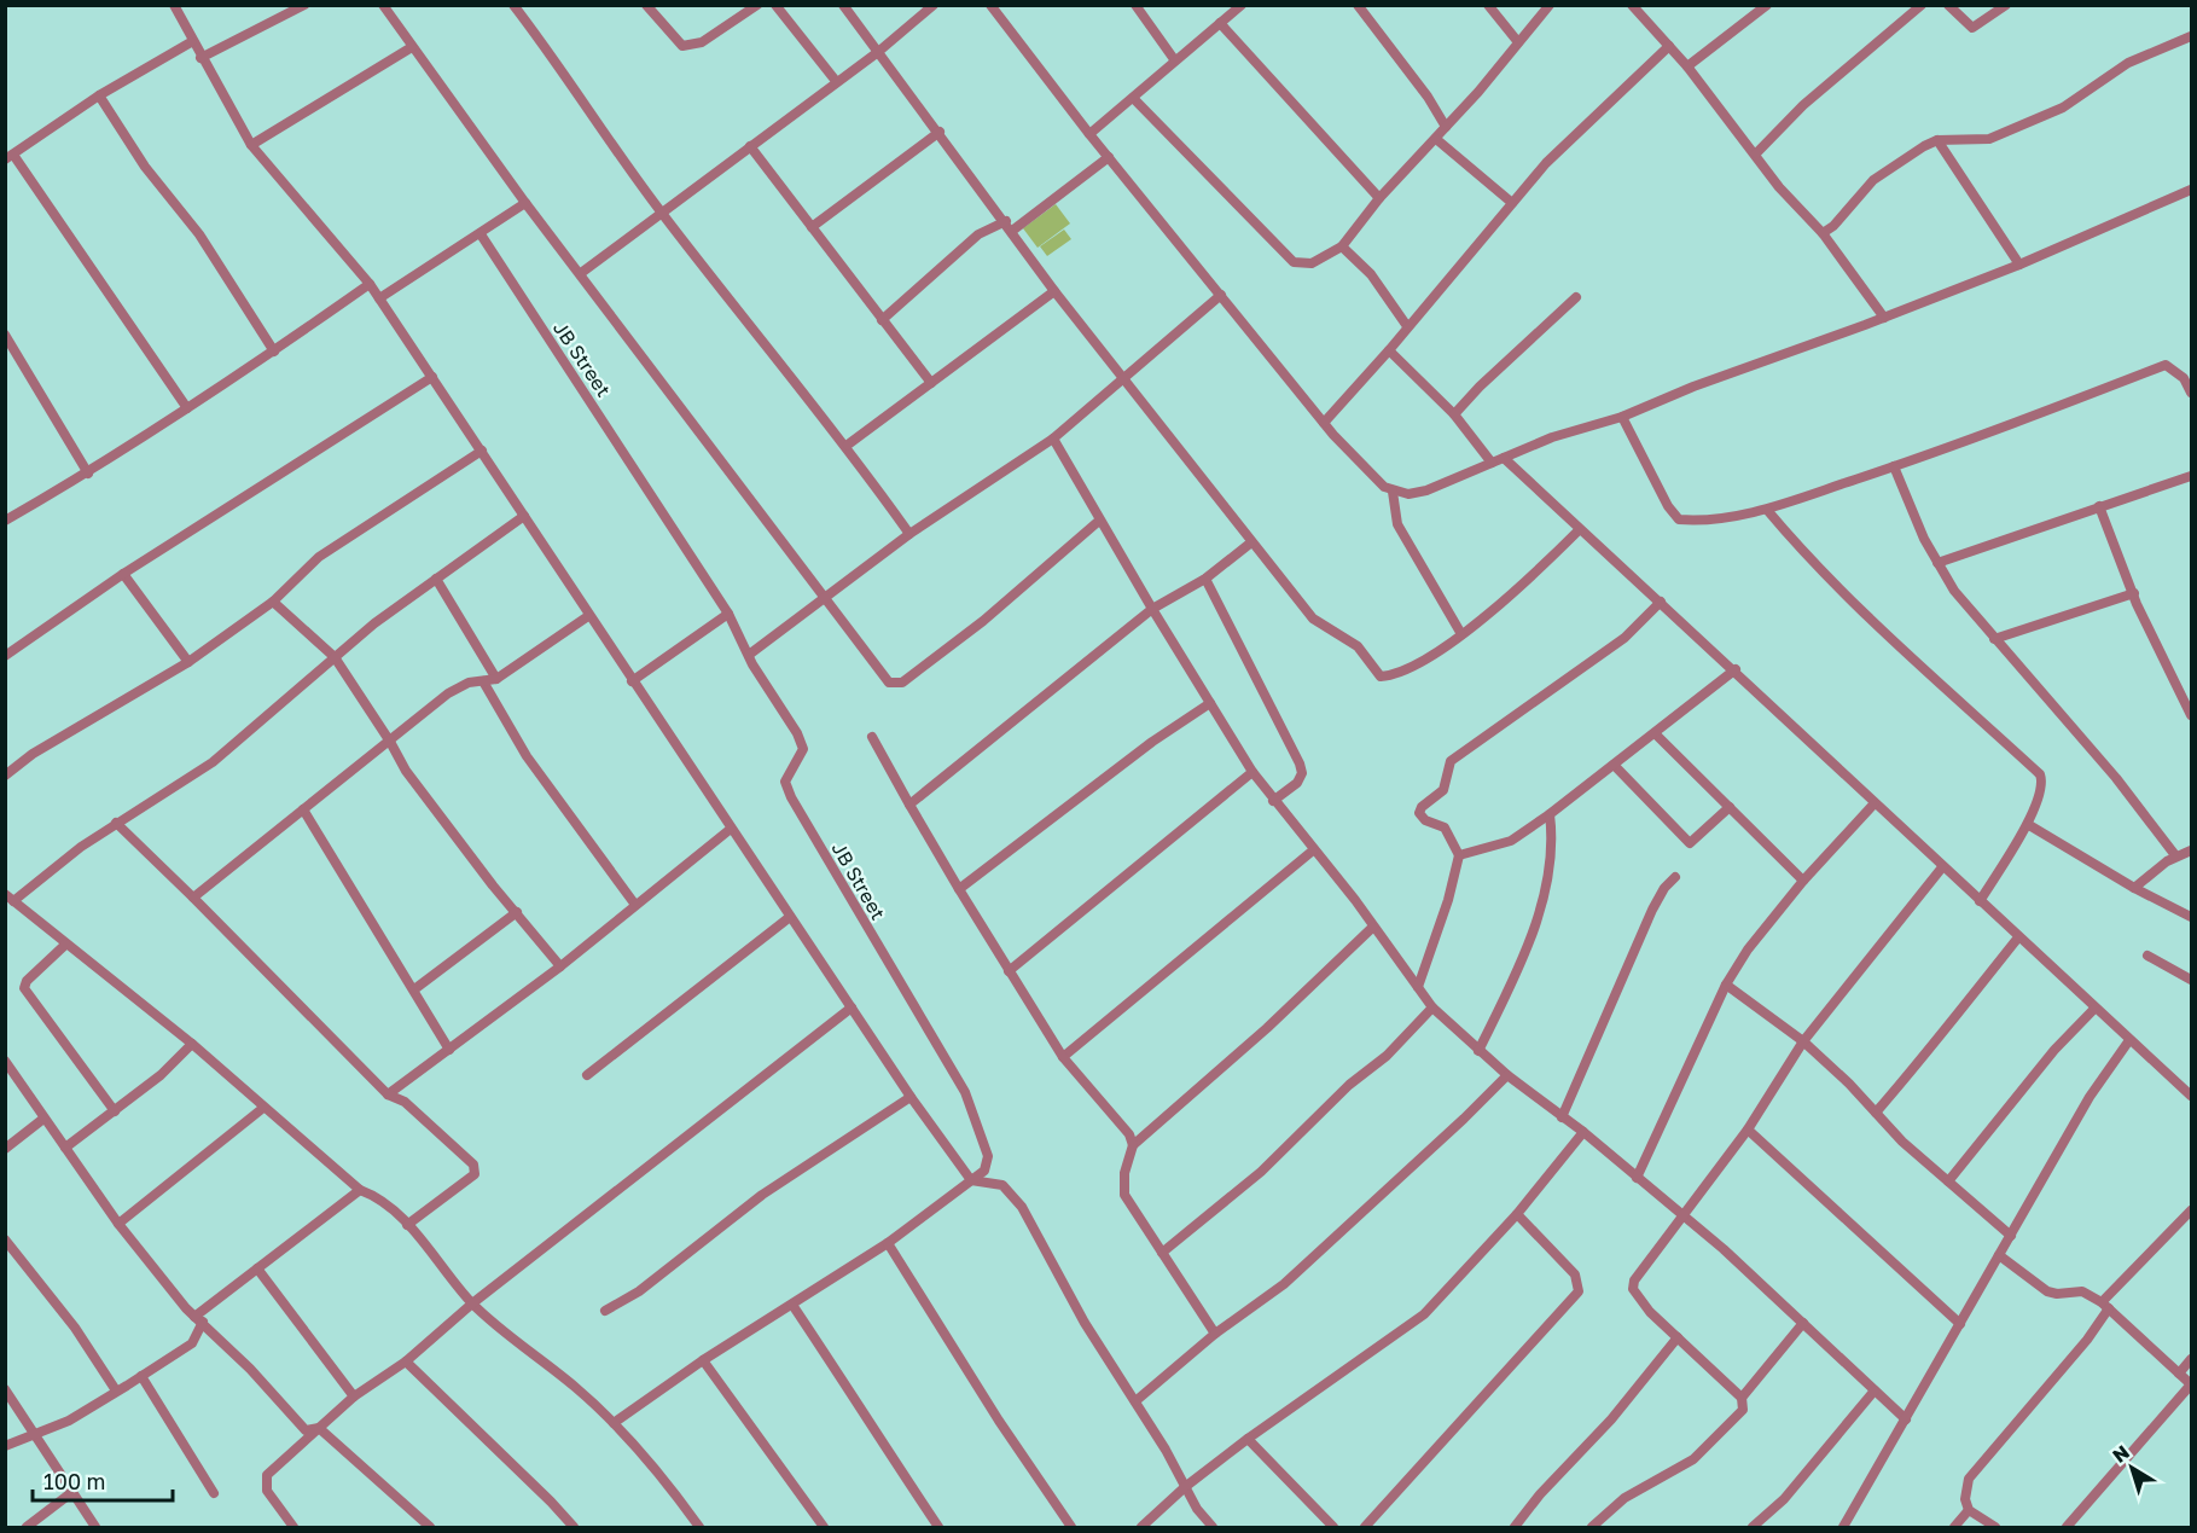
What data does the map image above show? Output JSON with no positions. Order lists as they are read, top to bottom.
{
  "streets": {
    "street": ["JB Street"]
  },
  "scale_bar": "100 m",
  "north": "top left"
}
